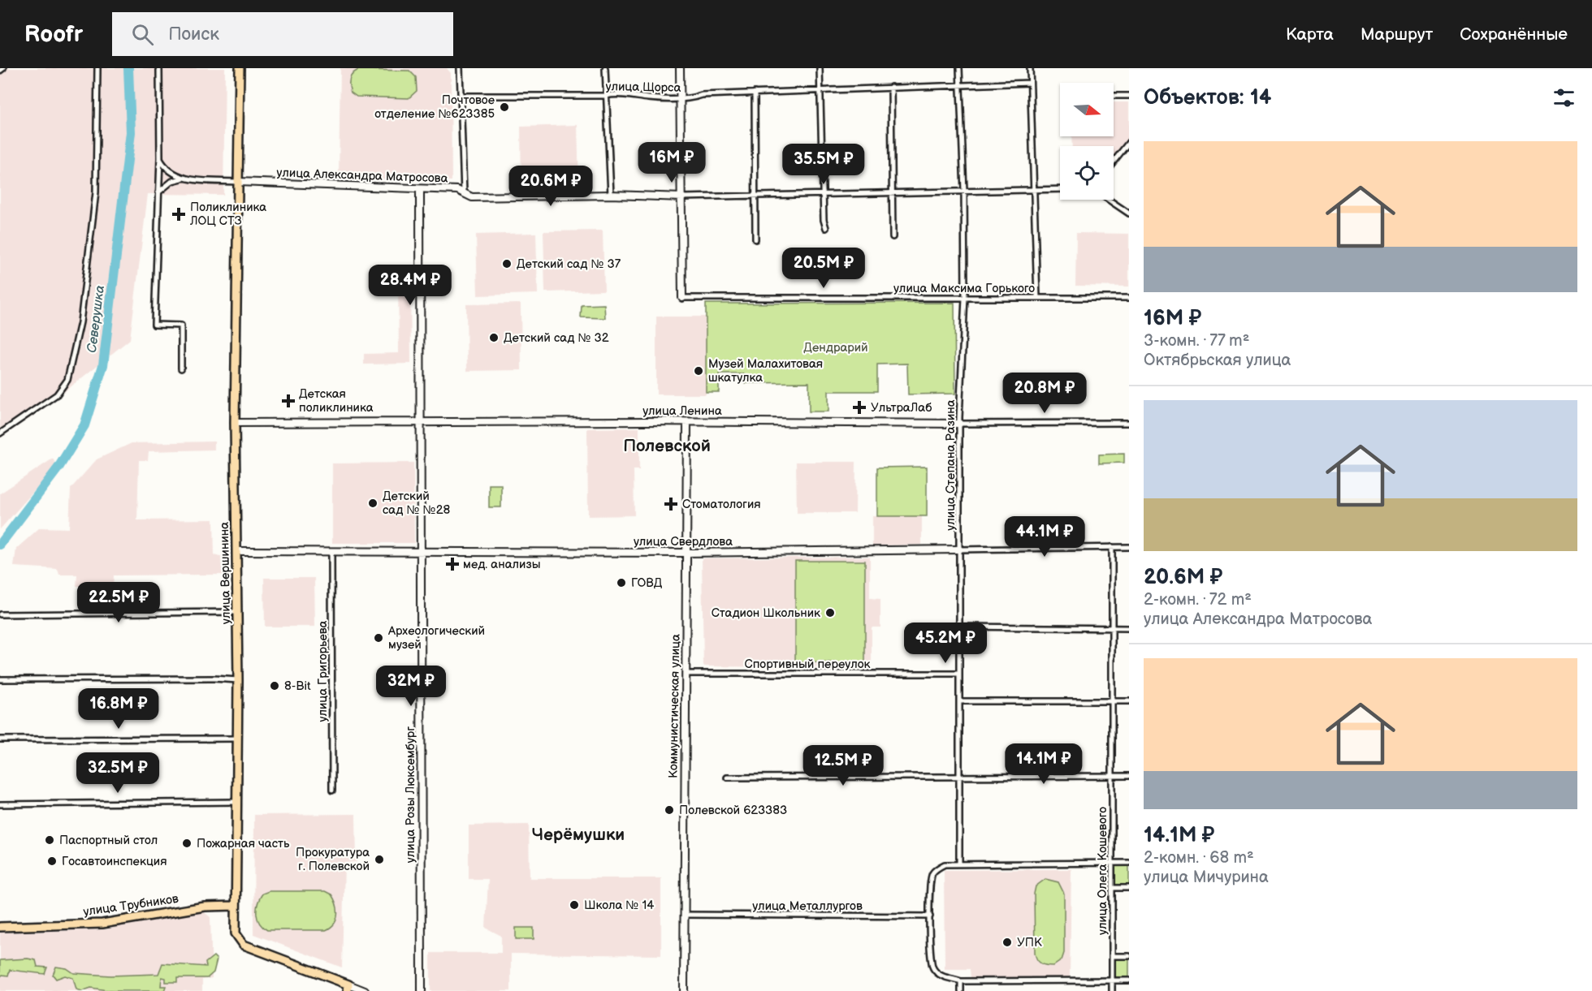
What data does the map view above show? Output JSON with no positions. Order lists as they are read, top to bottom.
{
  "streets": {
    "main road": ["улица Вершинина", "улица Трубников"],
    "street": [
      "улица Щорса",
      "улица Александра Матросова",
      "улица Максима Горького",
      "улица Ленина",
      "улица Степана Разина",
      "улица Свердлова",
      "Спортивный переулок",
      "улица Григорьева",
      "Коммунистическая улица",
      "улица Розы Люксембург",
      "улица Олега Кошевого",
      "улица Металлургов"
    ]
  },
  "crossings": [
    ["улица Щорса", "улица Степана Разина"],
    ["улица Александра Матросова", "улица Степана Разина"],
    ["улица Александра Матросова", "улица Вершинина"],
    ["улица Александра Матросова", "улица Розы Люксембург"],
    ["улица Максима Горького", "улица Степана Разина"],
    ["улица Ленина", "улица Степана Разина"],
    ["улица Ленина", "улица Вершинина"],
    ["улица Ленина", "Коммунистическая улица"],
    ["улица Ленина", "улица Розы Люксембург"],
    ["улица Степана Разина", "улица Свердлова"],
    ["улица Степана Разина", "Спортивный переулок"],
    ["улица Свердлова", "улица Вершинина"],
    ["улица Свердлова", "улица Григорьева"],
    ["улица Свердлова", "Коммунистическая улица"],
    ["улица Свердлова", "улица Розы Люксембург"],
    ["улица Свердлова", "улица Олега Кошевого"],
    ["улица Вершинина", "улица Трубников"],
    ["Спортивный переулок", "Коммунистическая улица"],
    ["Коммунистическая улица", "улица Металлургов"]
  ],
  "districts": ["Полевской", "Черёмушки"],
  "water": ["Северушка"],
  "parks": ["Дендрарий"],
  "places": {
    "other": [
      "Почтовое отделение №623385",
      "Детский сад № 37",
      "Детский сад № 32",
      "Музей Малахитовая шкатулка",
      "Детский сад № №28",
      "ГОВД",
      "Стадион Школьник",
      "Археологический музей",
      "8-Bit",
      "Полевской 623383",
      "Паспортный стол",
      "Пожарная часть",
      "Прокуратура г. Полевской",
      "Госавтоинспекция",
      "Школа № 14",
      "УПК"
    ],
    "health": [
      "Поликлиника ЛОЦ СТЗ",
      "Детская поликлиника",
      "УльтраЛаб",
      "Стоматология",
      "мед. анализы"
    ]
  },
  "north": "right",
  "page": {
    "header": "Roofr",
    "search": "Поиск",
    "nav": ["Карта", "Маршрут", "Сохранённые"],
    "heading": "Объектов: 14",
    "list": [
      {
        "name": "16M ₽",
        "note": "3-комн. · 77 m² · Октябрьская улица"
      },
      {
        "name": "20.6M ₽",
        "note": "2-комн. · 72 m² · улица Александра Матросова"
      },
      {
        "name": "14.1M ₽",
        "note": "2-комн. · 68 m² · улица Мичурина"
      }
    ],
    "price": [
      "16M ₽",
      "35.5M ₽",
      "20.6M ₽",
      "20.5M ₽",
      "28.4M ₽",
      "20.8M ₽",
      "44.1M ₽",
      "22.5M ₽",
      "45.2M ₽",
      "32M ₽",
      "16.8M ₽",
      "14.1M ₽",
      "12.5M ₽",
      "32.5M ₽"
    ]
  }
}
